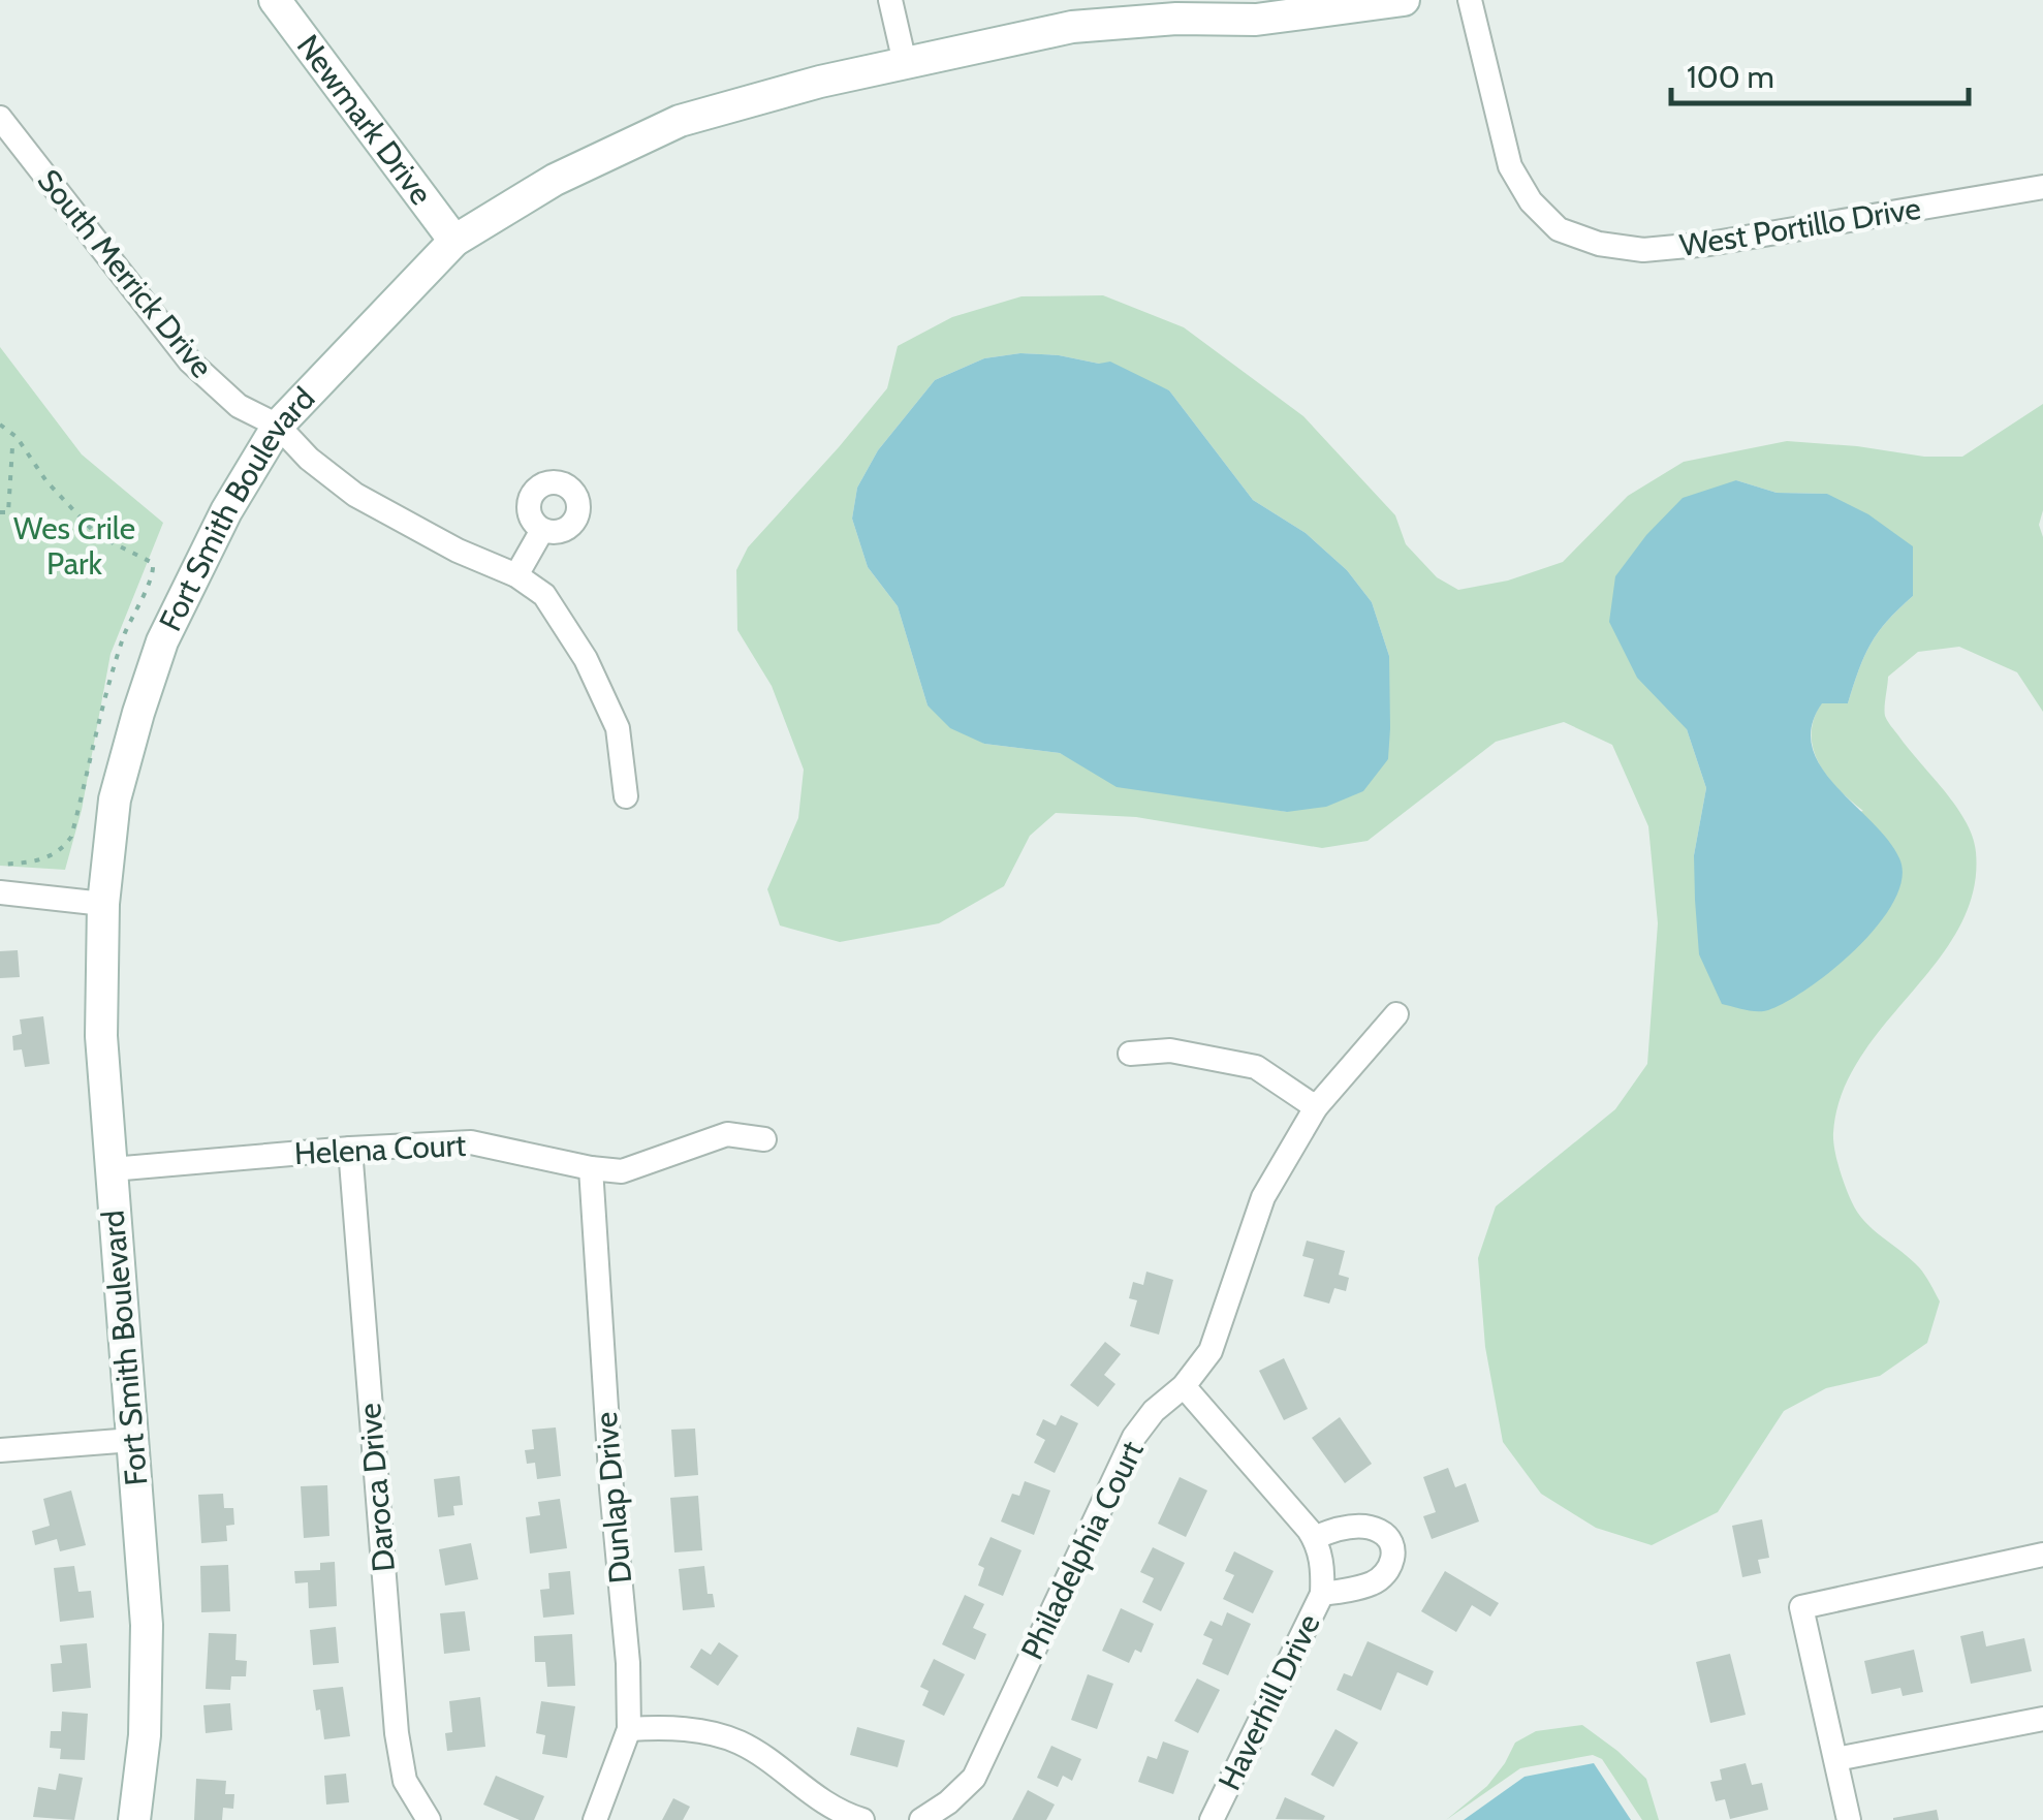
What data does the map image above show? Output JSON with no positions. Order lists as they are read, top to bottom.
{
  "streets": {
    "street": [
      "Newmark Drive",
      "West Portillo Drive",
      "South Merrick Drive",
      "Fort Smith Boulevard",
      "Helena Court",
      "Daroca Drive",
      "Dunlap Drive",
      "Philadelphia Court",
      "Haverhill Drive"
    ]
  },
  "crossings": [
    ["Newmark Drive", "Fort Smith Boulevard"],
    ["South Merrick Drive", "Fort Smith Boulevard"],
    ["Fort Smith Boulevard", "Helena Court"],
    ["Helena Court", "Daroca Drive"],
    ["Helena Court", "Dunlap Drive"]
  ],
  "parks": ["Wes Crile Park"],
  "scale_bar": "100 m"
}
